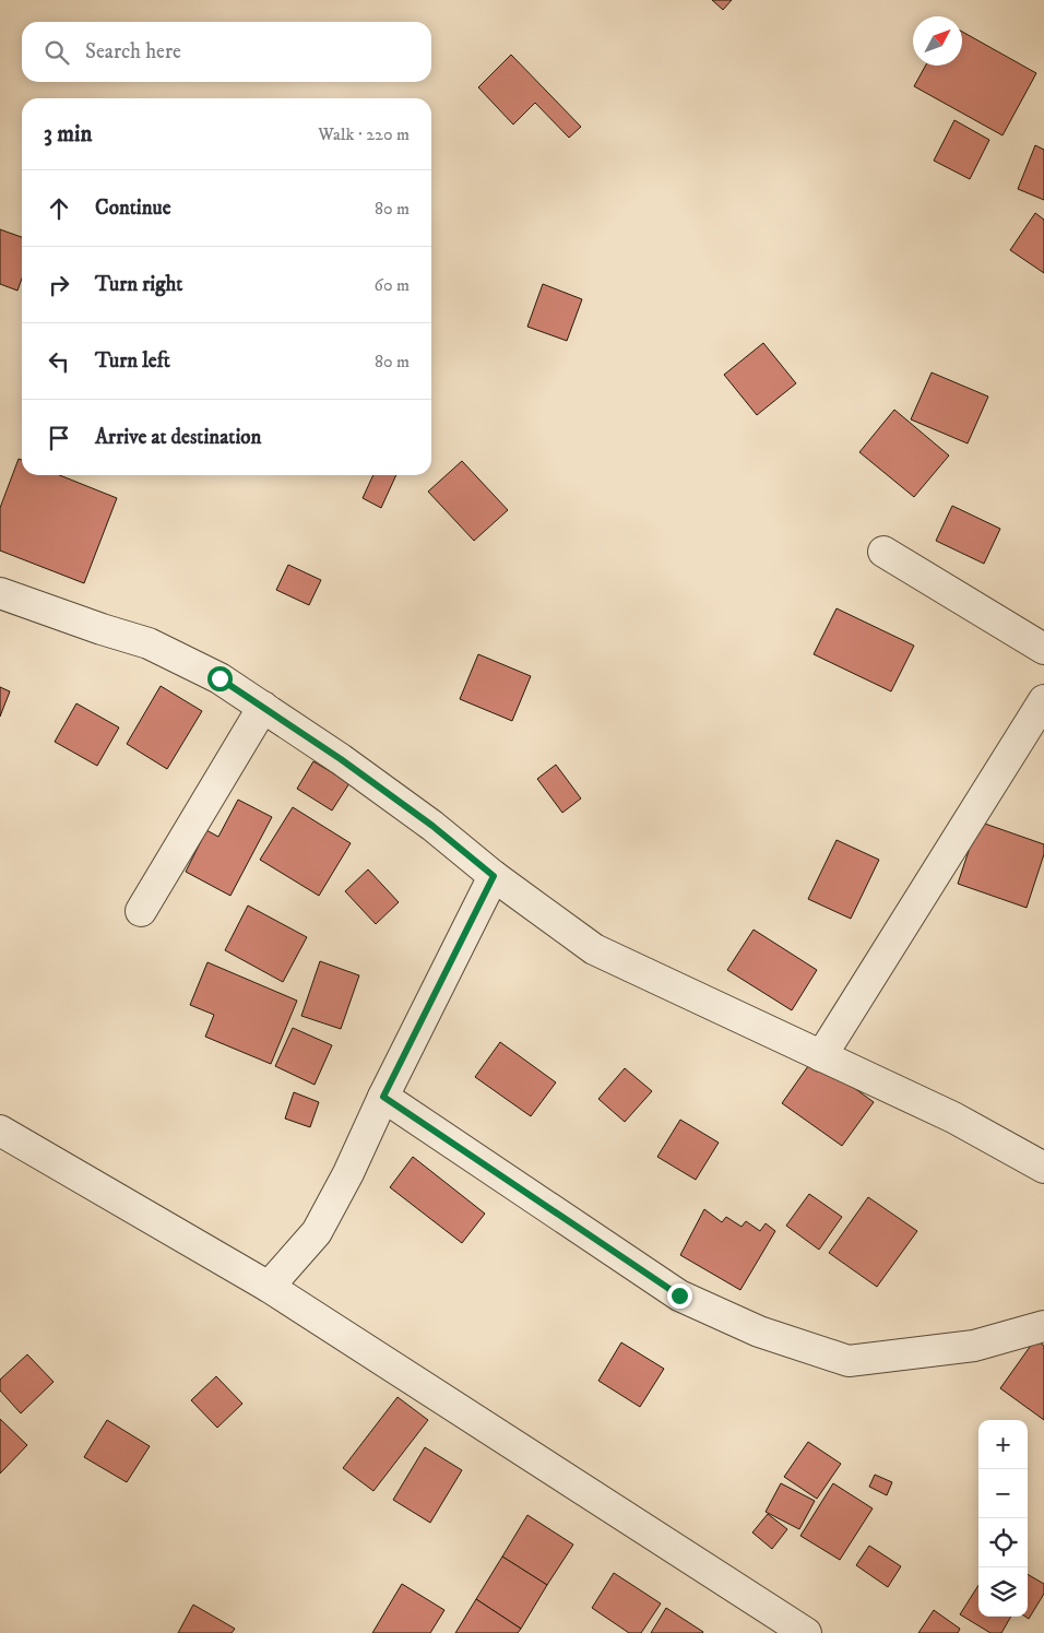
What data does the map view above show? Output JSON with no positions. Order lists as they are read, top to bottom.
{
  "north": "top right",
  "page": {
    "search": "Search here",
    "heading": ["3 min", "Walk · 220 m"],
    "list": [
      ["Continue", "80 m"],
      ["Turn right", "60 m"],
      ["Turn left", "80 m"],
      "Arrive at destination"
    ],
    "map_buttons": ["+", "−"]
  }
}
